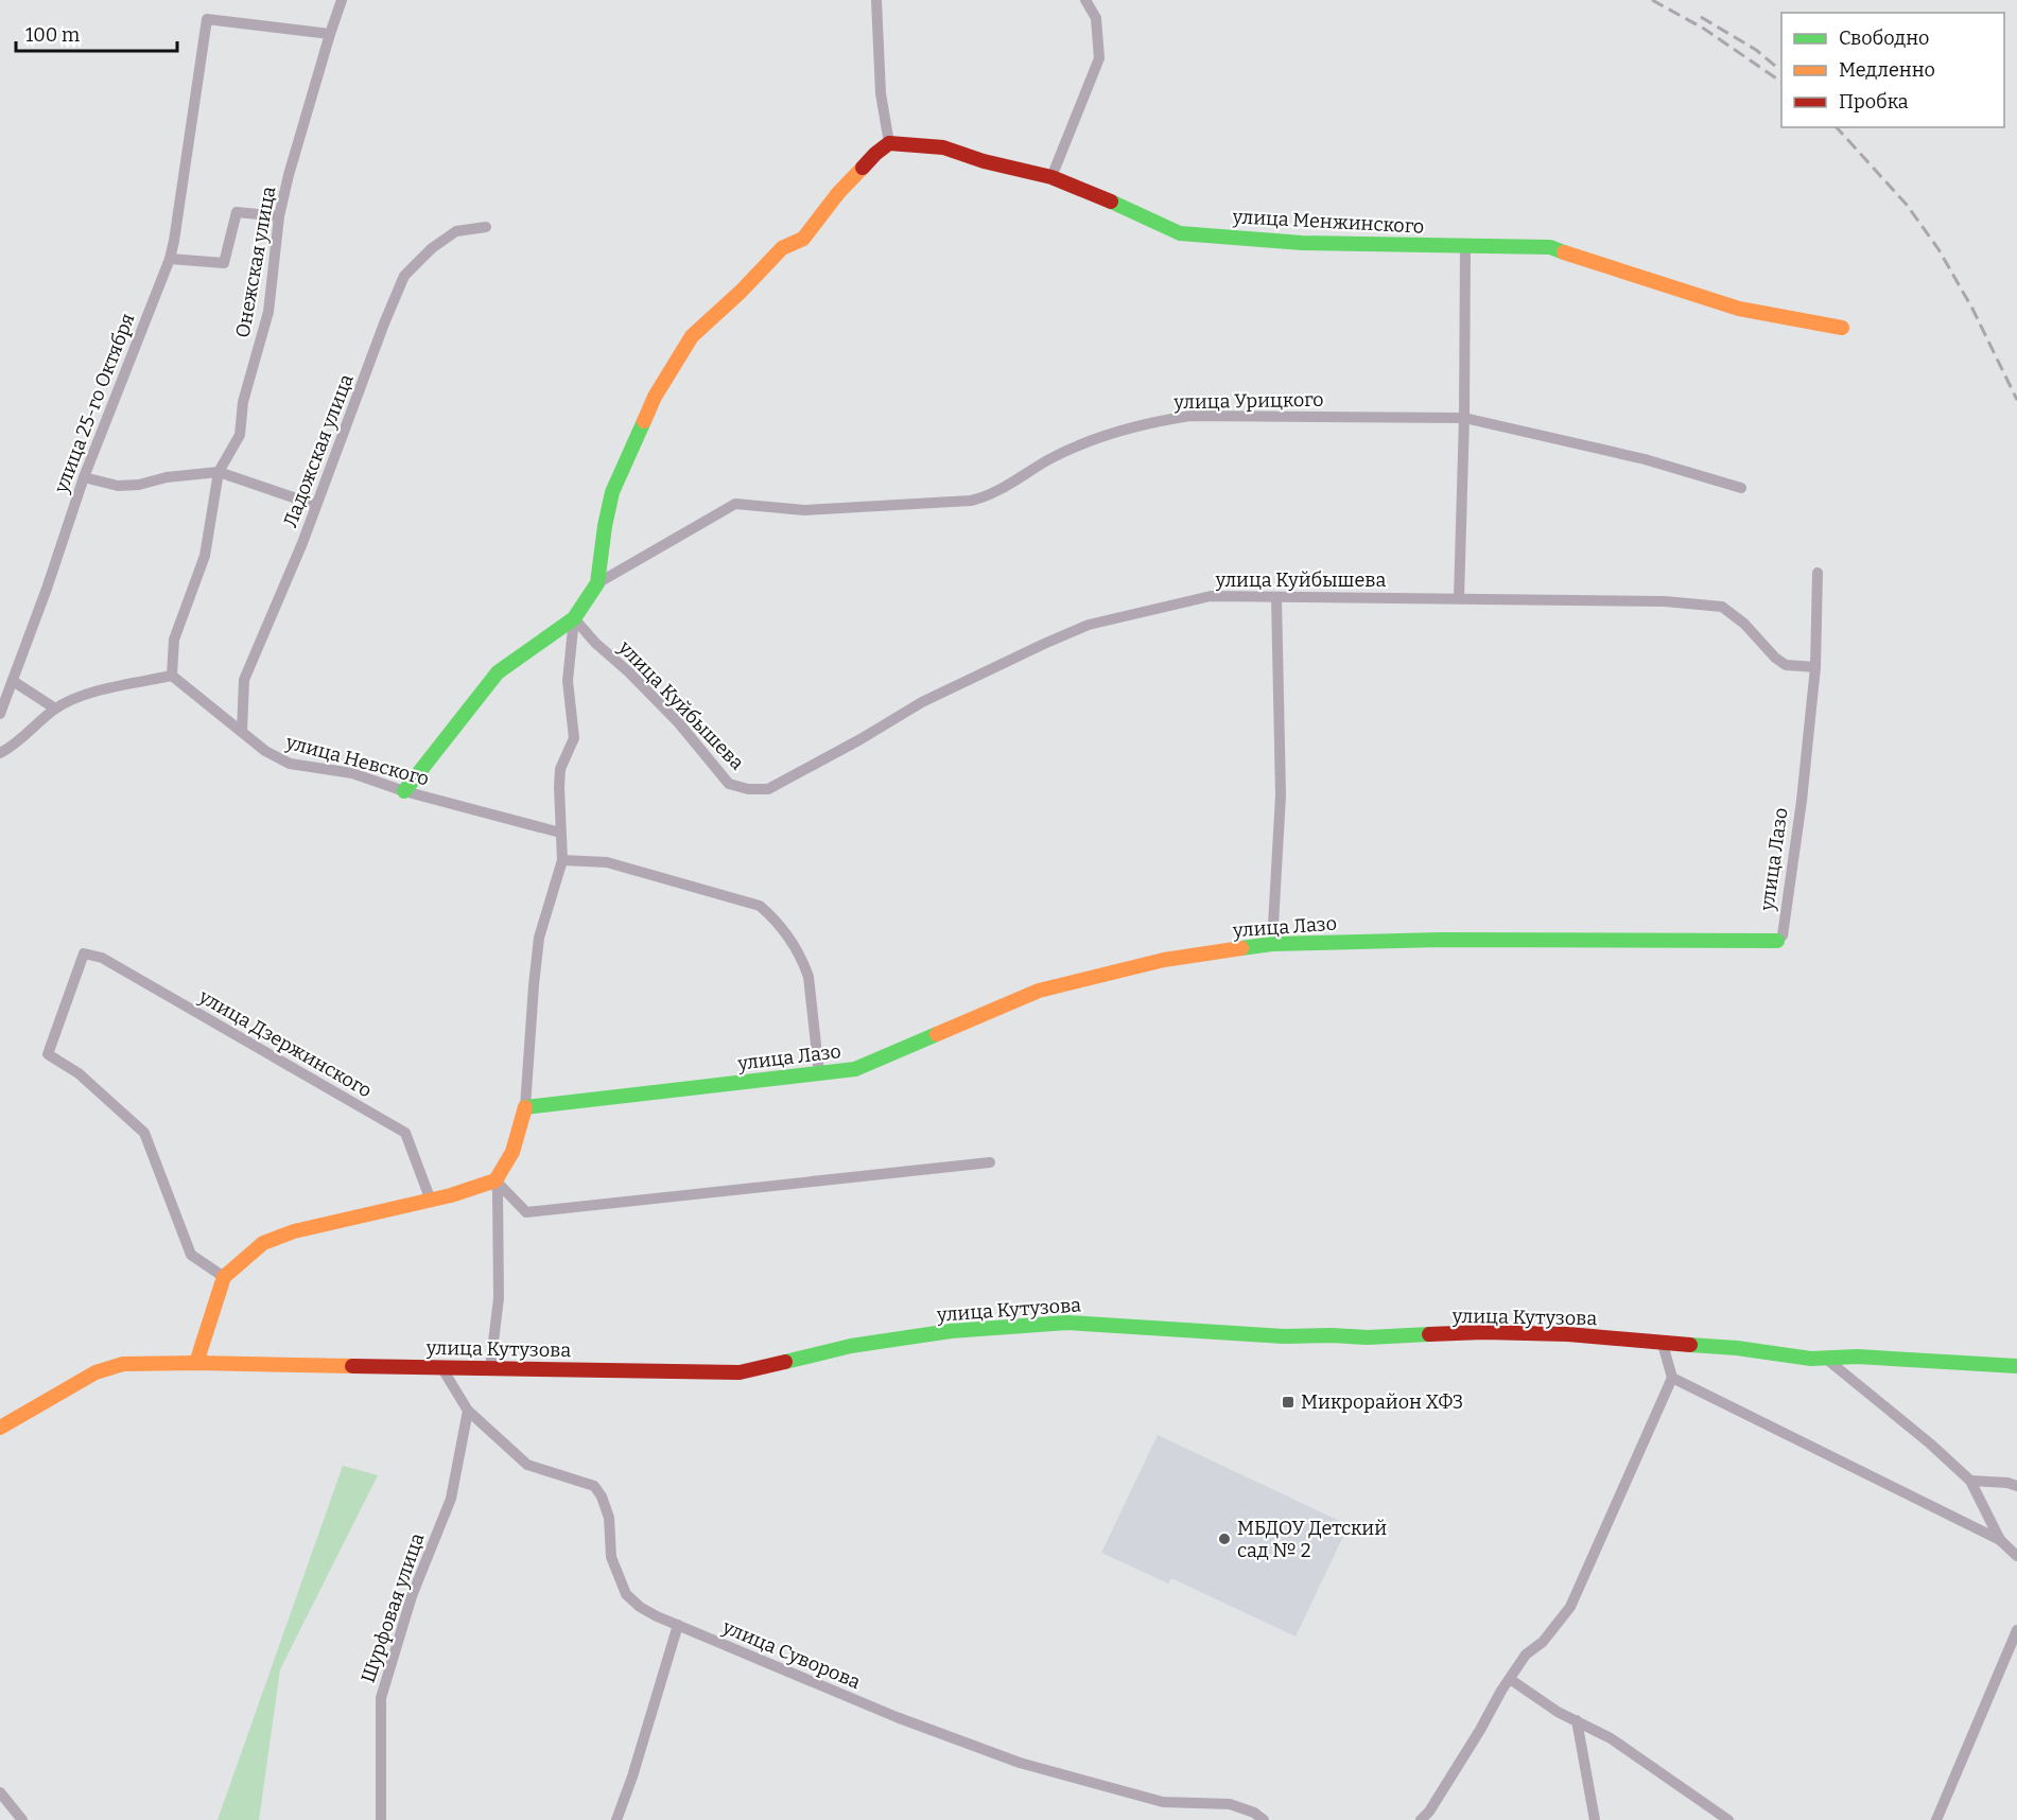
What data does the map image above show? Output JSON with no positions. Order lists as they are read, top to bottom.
{
  "streets": {
    "street": [
      "улица Менжинского",
      "Онежская улица",
      "улица Урицкого",
      "улица 25-го Октября",
      "Ладожская улица",
      "улица Куйбышева",
      "улица Невского",
      "улица Лазо",
      "улица Дзержинского",
      "улица Кутузова",
      "Шурфовая улица",
      "улица Суворова"
    ]
  },
  "crossings": [
    ["Онежская улица", "улица 25-го Октября"],
    ["Онежская улица", "улица Невского"],
    ["Ладожская улица", "улица Невского"],
    ["улица Куйбышева", "улица Лазо"],
    ["улица Кутузова", "улица Суворова"],
    ["Шурфовая улица", "улица Суворова"]
  ],
  "places": {
    "transit": ["Микрорайон ХФЗ"],
    "other": ["МБДОУ Детский сад № 2"]
  },
  "legend": ["Свободно", "Медленно", "Пробка"],
  "scale_bar": "100 m"
}
